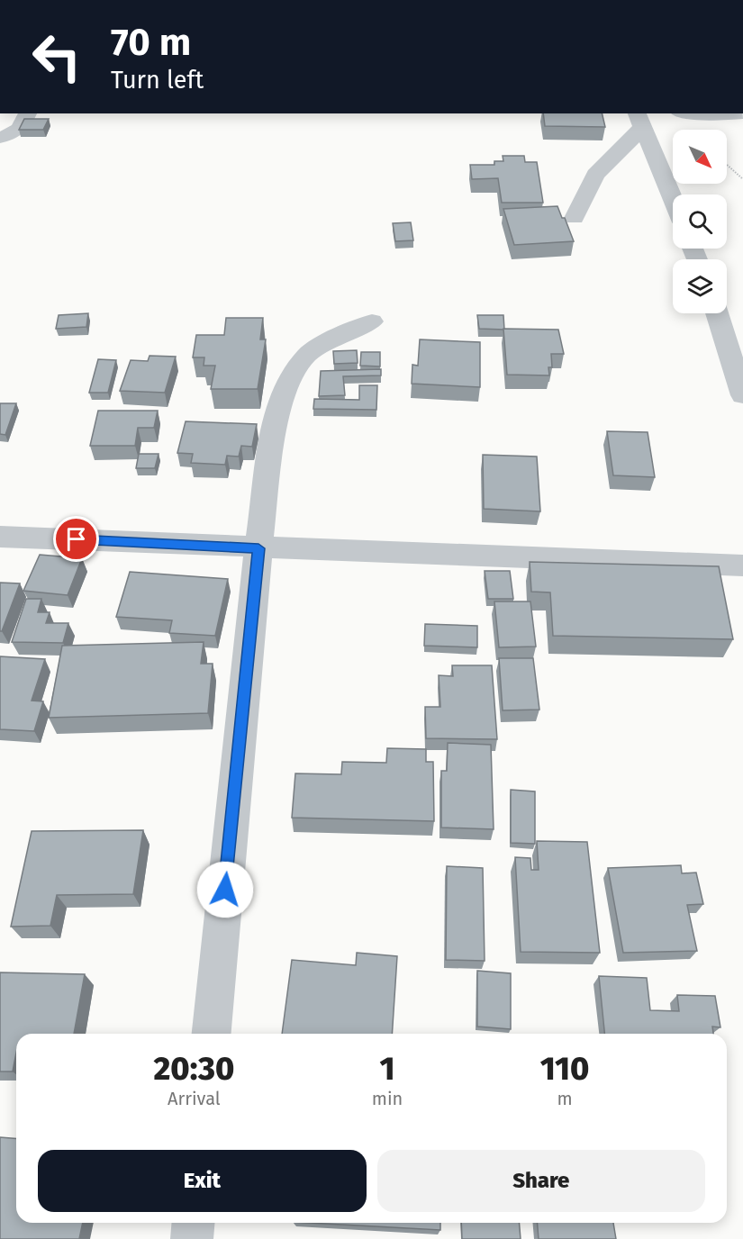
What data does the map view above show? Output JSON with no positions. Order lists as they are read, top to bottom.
{
  "north": "bottom right",
  "page": {
    "turn": ["70 m", "Turn left"],
    "eta": [
      "20:30",
      "Arrival",
      "1",
      "min",
      "110",
      "m"
    ],
    "buttons": ["Exit", "Share"]
  }
}
